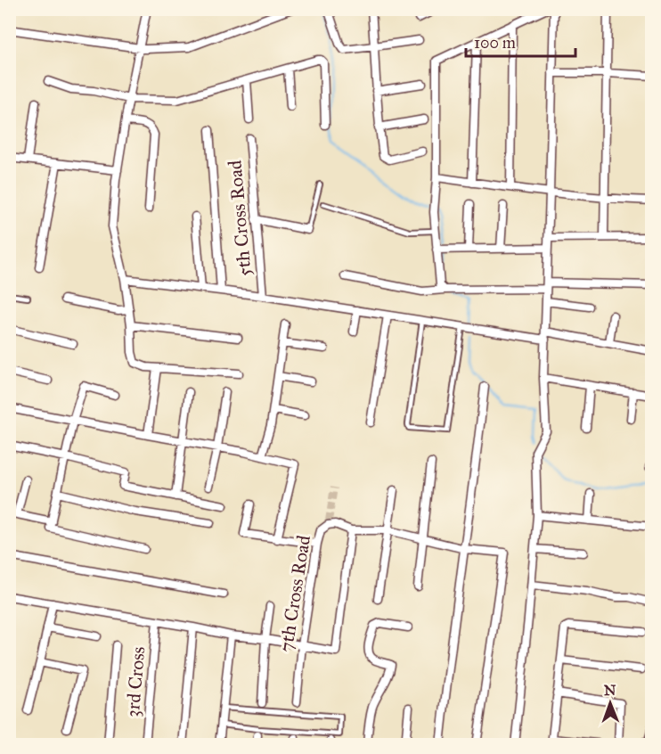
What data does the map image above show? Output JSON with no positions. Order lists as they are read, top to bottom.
{
  "streets": {
    "street": ["5th Cross Road", "7th Cross Road", "3rd Cross"]
  },
  "scale_bar": "100 m",
  "north": "top"
}
